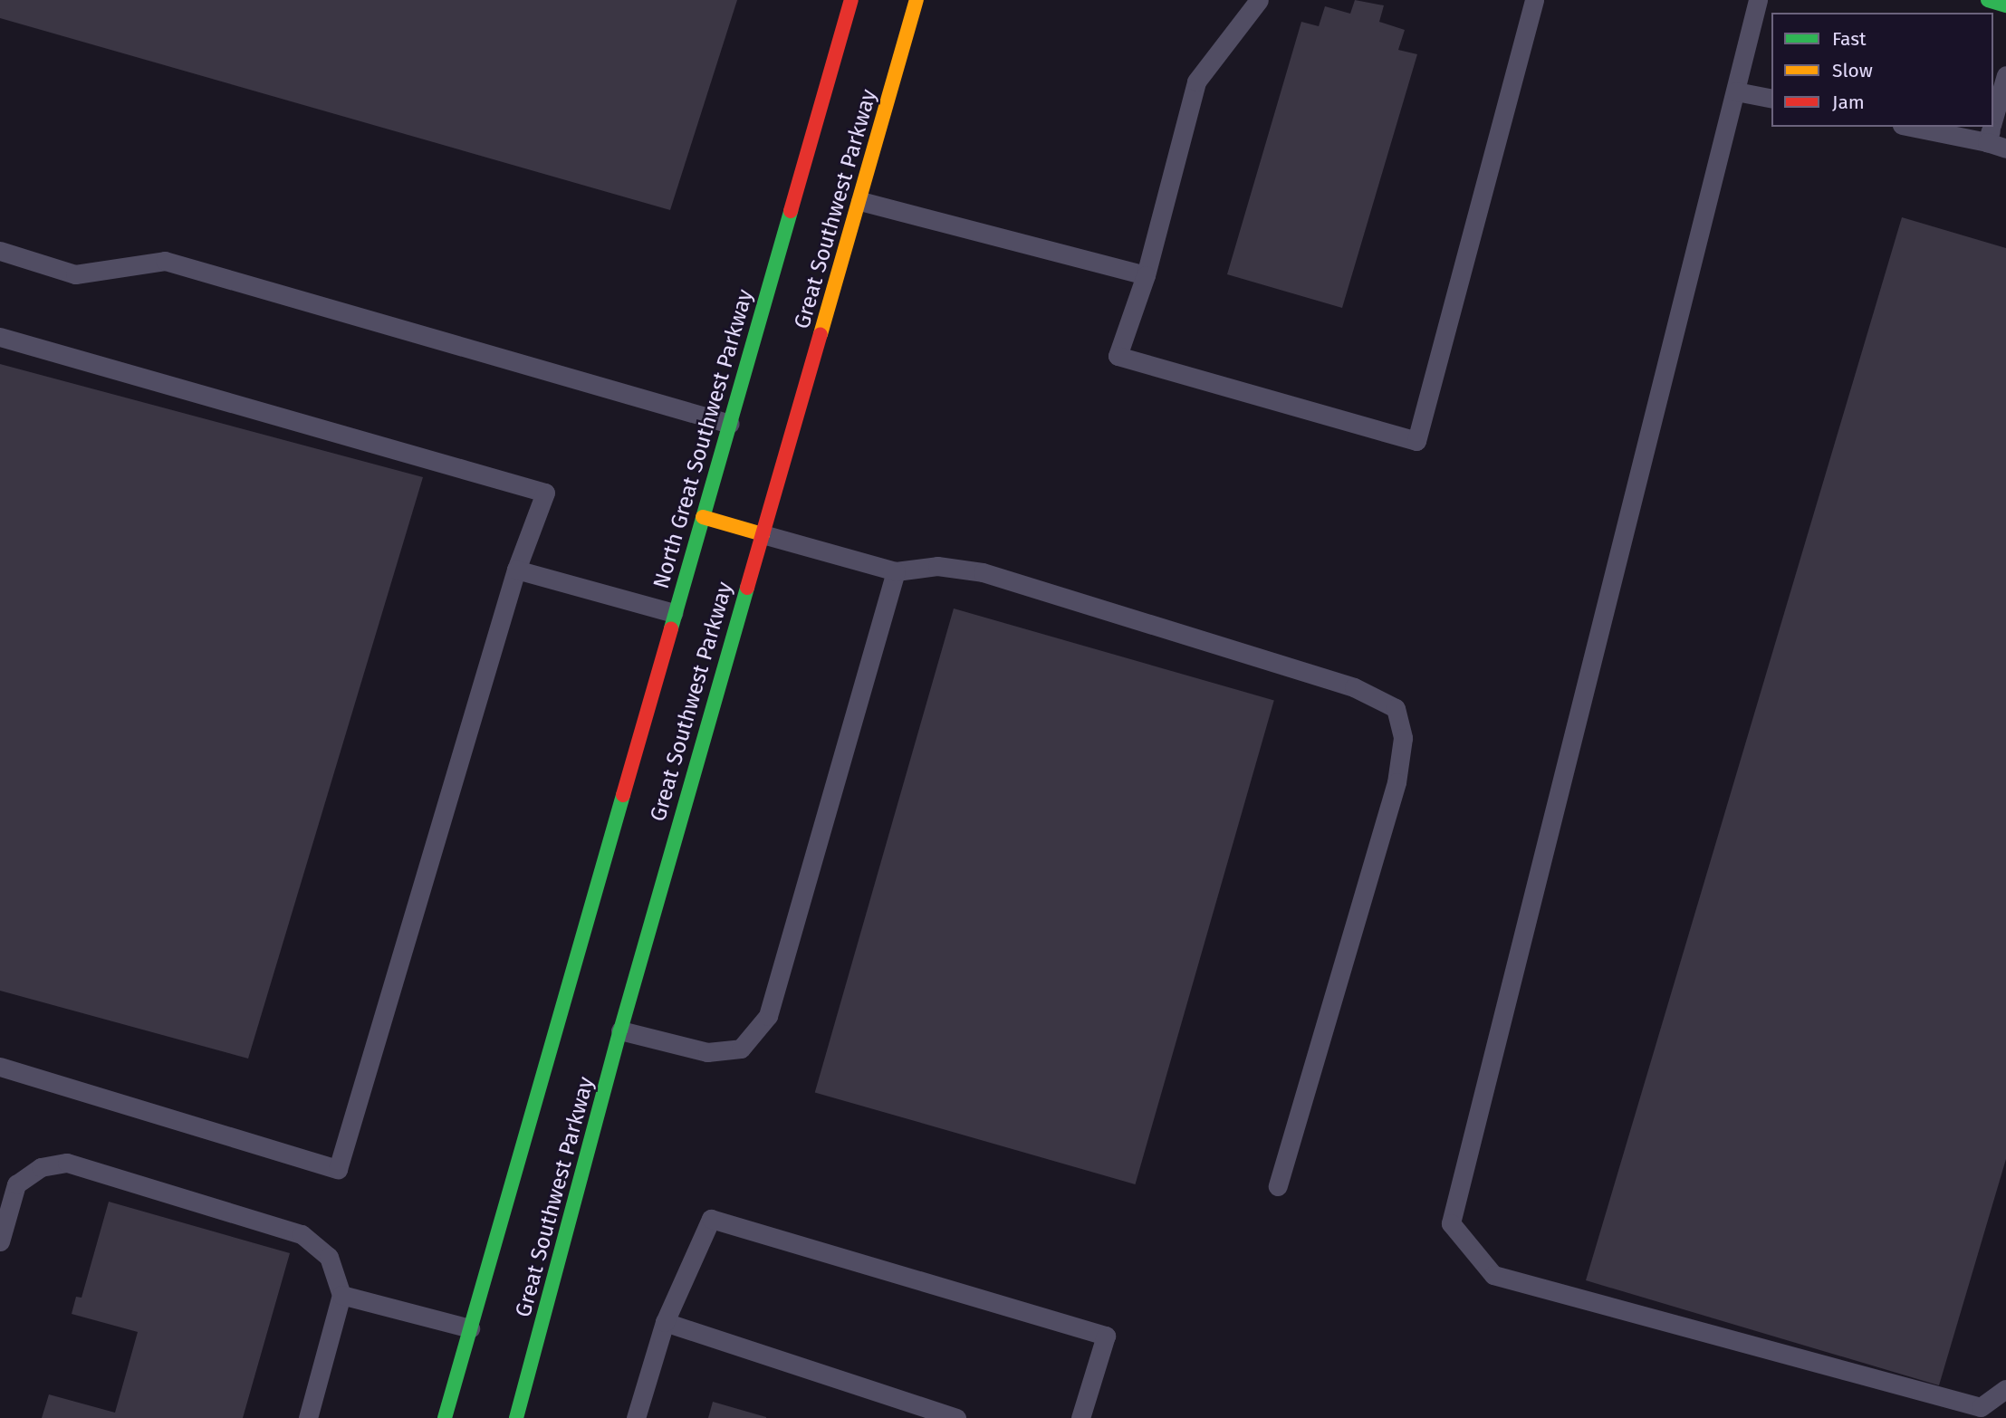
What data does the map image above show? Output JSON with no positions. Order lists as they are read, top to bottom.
{
  "streets": {
    "street": ["Great Southwest Parkway", "North Great Southwest Parkway"]
  },
  "crossings": [
    ["Great Southwest Parkway", "North Great Southwest Parkway"]
  ],
  "legend": ["Fast", "Slow", "Jam"]
}
